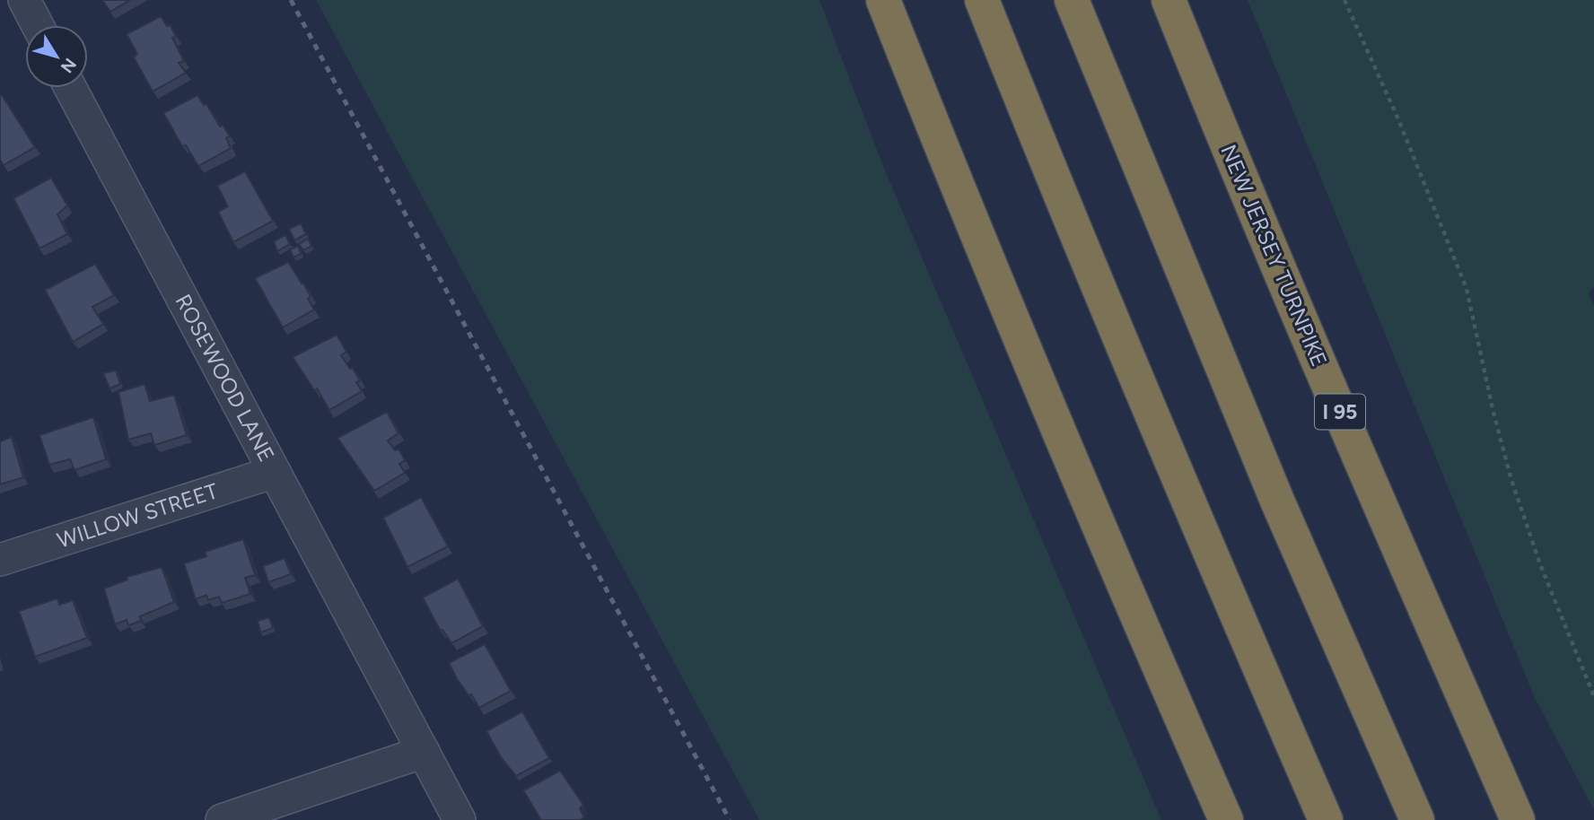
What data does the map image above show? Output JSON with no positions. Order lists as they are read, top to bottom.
{
  "streets": {
    "highway": ["NEW JERSEY TURNPIKE", "I 95"],
    "street": ["ROSEWOOD LANE", "WILLOW STREET"]
  },
  "crossings": [
    ["ROSEWOOD LANE", "WILLOW STREET"]
  ],
  "north": "bottom right"
}
